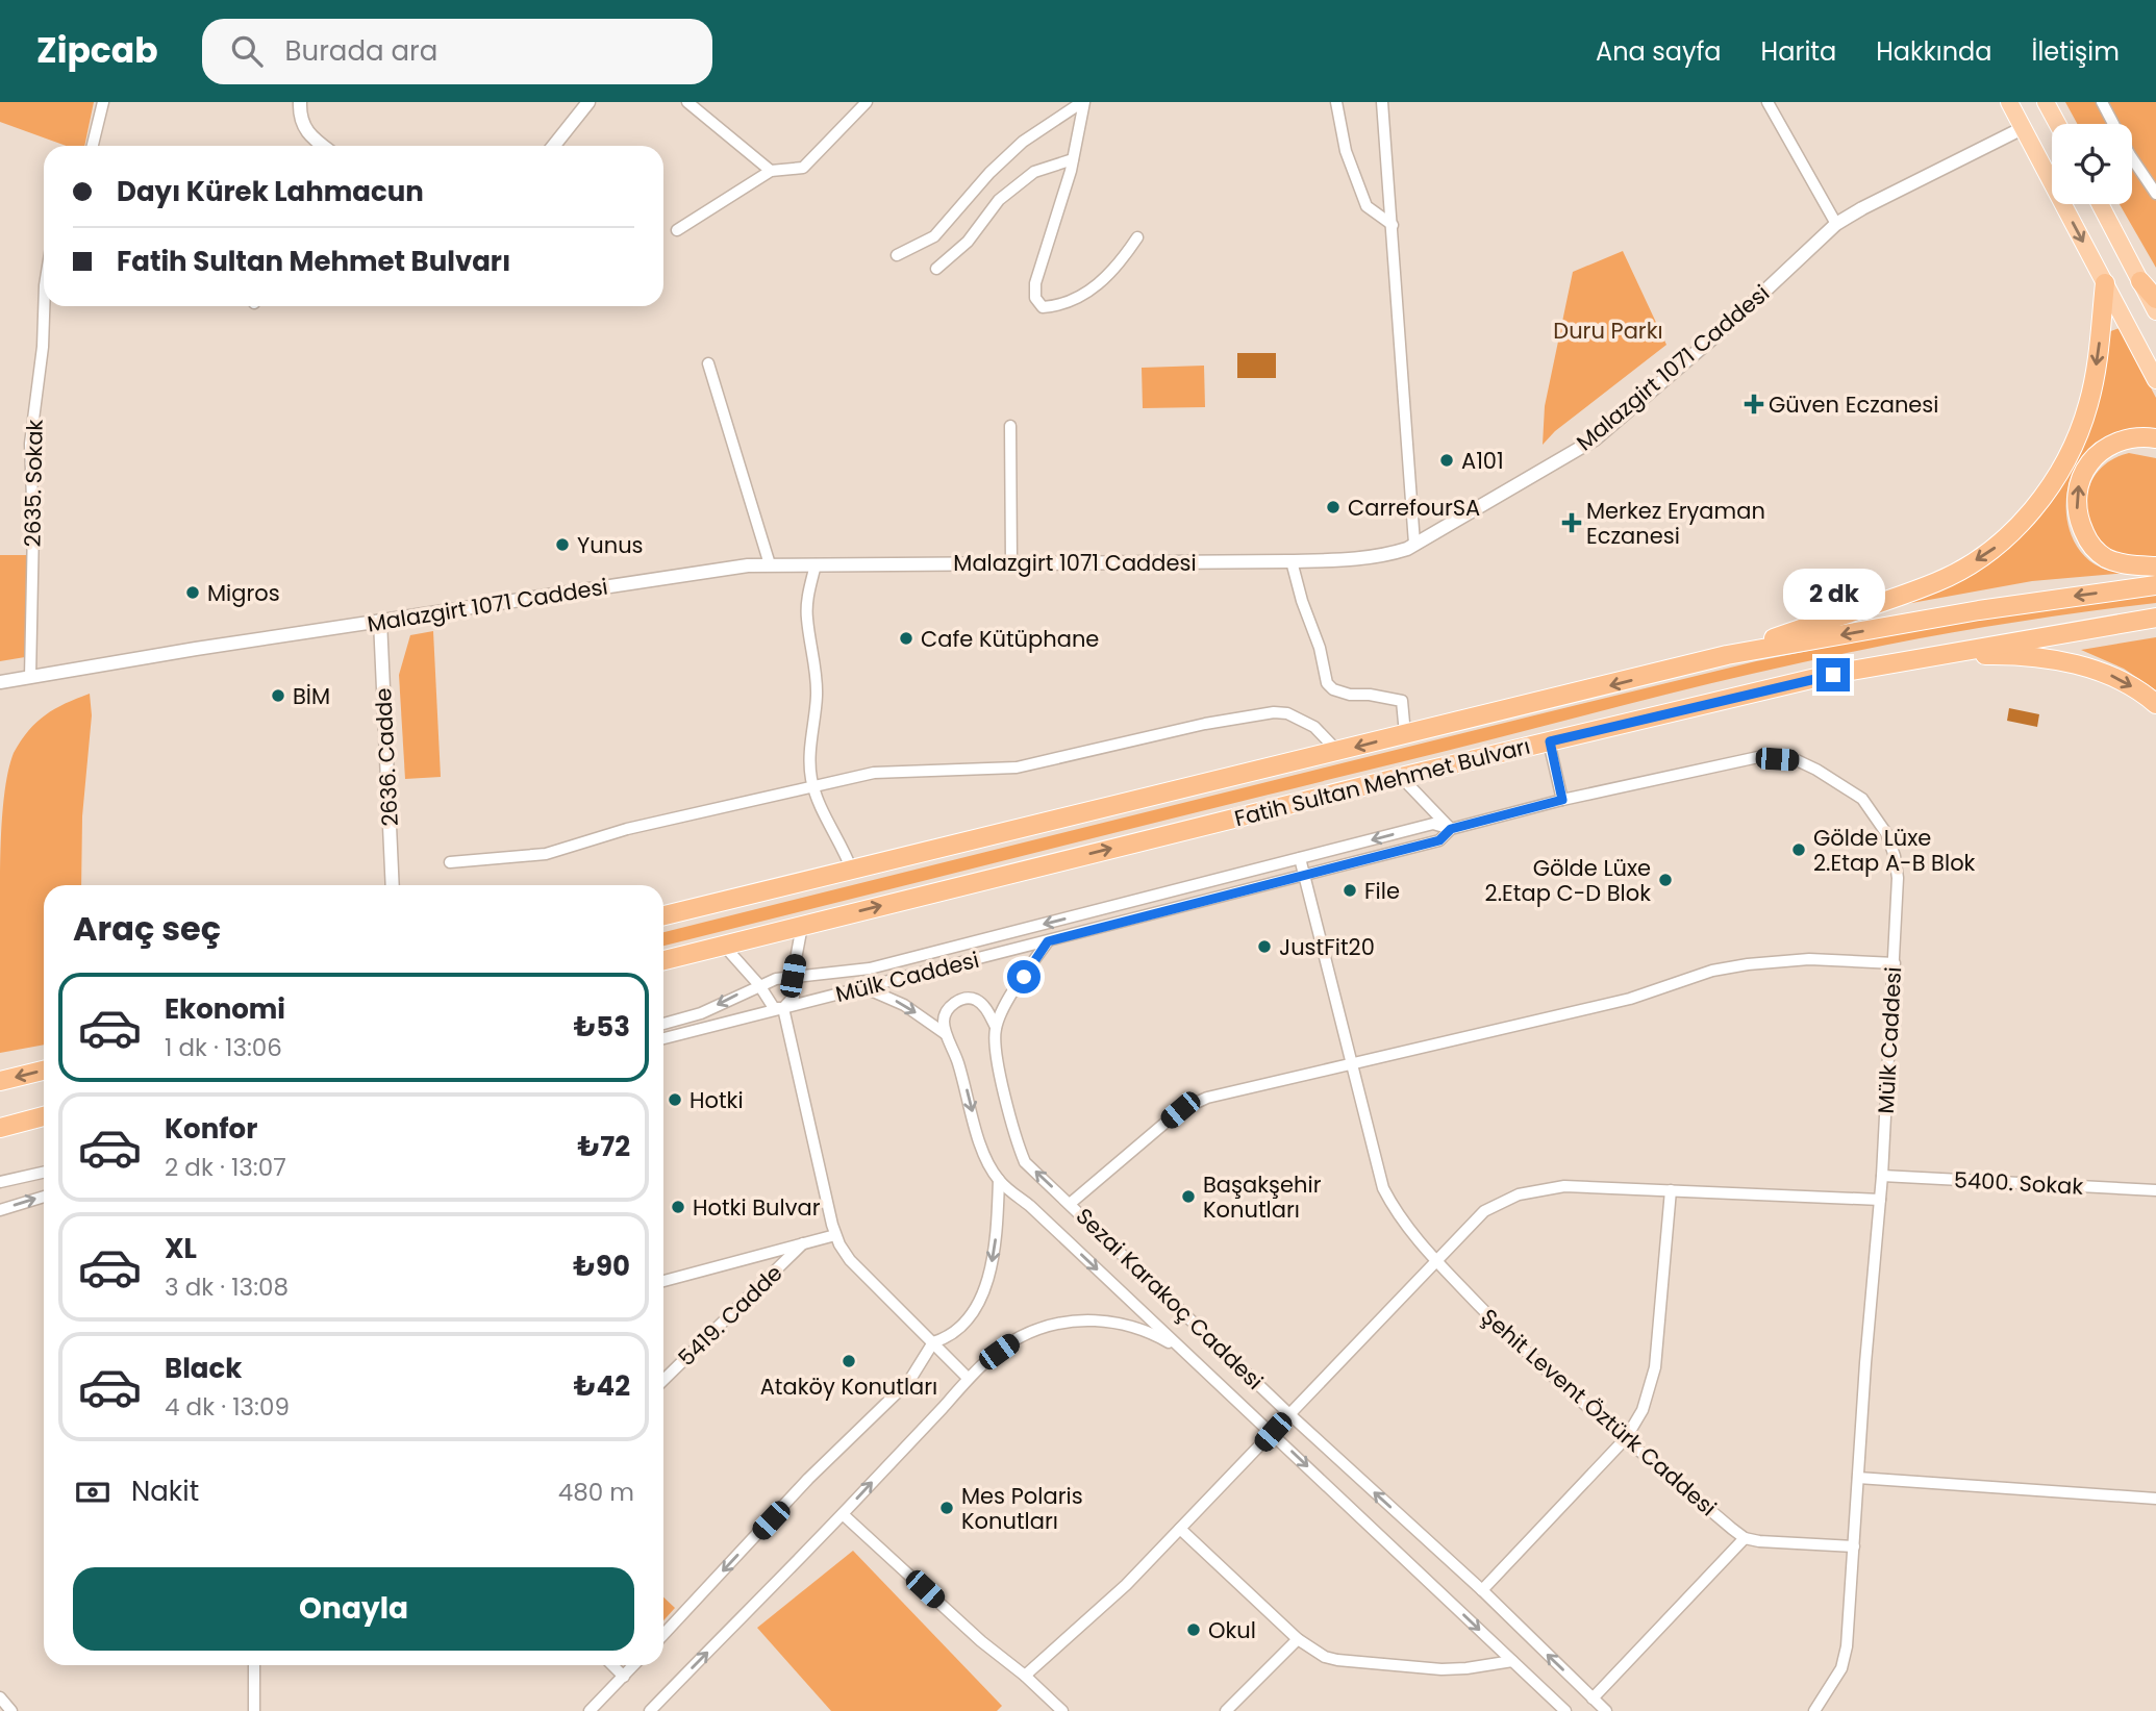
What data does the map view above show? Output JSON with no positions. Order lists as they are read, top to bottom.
{
  "streets": {
    "highway": ["Fatih Sultan Mehmet Bulvarı"],
    "street": [
      "Malazgirt 1071 Caddesi",
      "2635. Sokak",
      "2636. Cadde",
      "Mülk Caddesi",
      "5400. Sokak",
      "Sezai Karakoç Caddesi",
      "5419. Cadde",
      "Şehit Levent Öztürk Caddesi"
    ]
  },
  "crossings": [
    ["Malazgirt 1071 Caddesi", "2635. Sokak"],
    ["Malazgirt 1071 Caddesi", "2636. Cadde"],
    ["Mülk Caddesi", "5400. Sokak"],
    ["Mülk Caddesi", "Sezai Karakoç Caddesi"],
    ["Mülk Caddesi", "Şehit Levent Öztürk Caddesi"]
  ],
  "parks": ["Duru Parkı"],
  "places": {
    "health": ["Güven Eczanesi", "Merkez Eryaman Eczanesi"],
    "other": [
      "A101",
      "CarrefourSA",
      "Yunus",
      "Migros",
      "Cafe Kütüphane",
      "BİM",
      "Gölde Lüxe 2.Etap A-B Blok",
      "Gölde Lüxe 2.Etap C-D Blok",
      "File",
      "JustFit20",
      "Hotki",
      "Başakşehir Konutları",
      "Hotki Bulvar",
      "Ataköy Konutları",
      "Mes Polaris Konutları",
      "Okul"
    ]
  },
  "page": {
    "header": "Zipcab",
    "search": "Burada ara",
    "nav": [
      "Ana sayfa",
      "Harita",
      "Hakkında",
      "İletişim"
    ],
    "banner": ["Dayı Kürek Lahmacun", "Fatih Sultan Mehmet Bulvarı"],
    "bubble": "2 dk",
    "heading": "Araç seç",
    "list": [
      {
        "name": "Ekonomi",
        "note": "1 dk · 13:06",
        "value": "₺53"
      },
      {
        "name": "Konfor",
        "note": "2 dk · 13:07",
        "value": "₺72"
      },
      {
        "name": "XL",
        "note": "3 dk · 13:08",
        "value": "₺90"
      },
      {
        "name": "Black",
        "note": "4 dk · 13:09",
        "value": "₺42"
      }
    ],
    "pay": ["Nakit", "480 m"],
    "buttons": "Onayla"
  }
}
